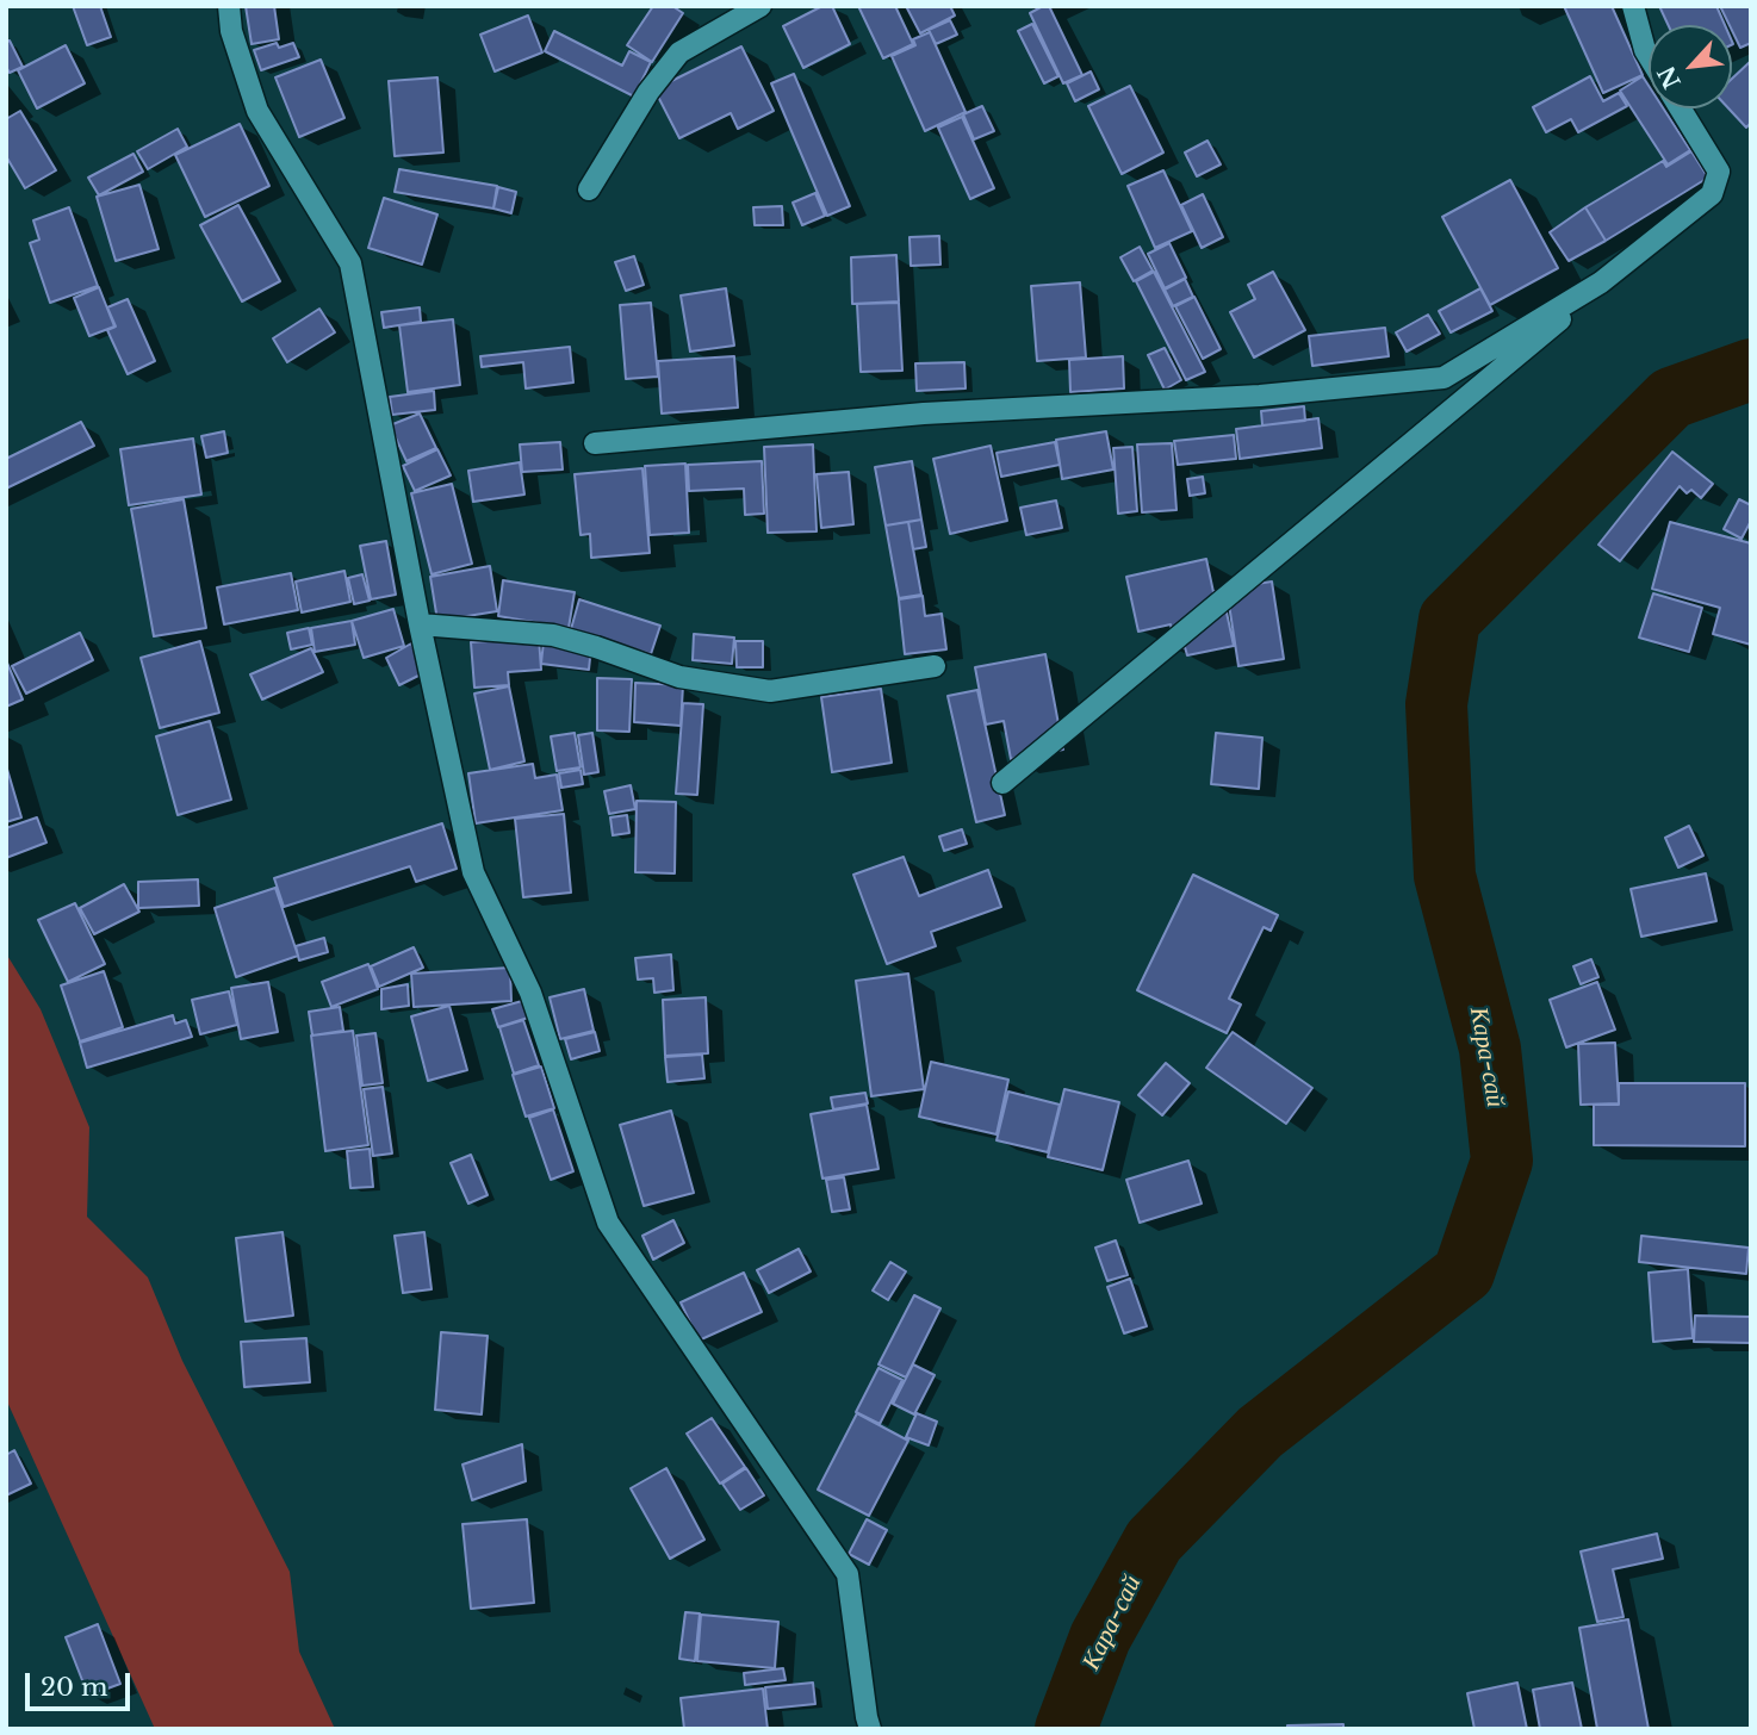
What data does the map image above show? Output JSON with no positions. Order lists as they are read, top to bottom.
{
  "water": ["Кара-сай"],
  "scale_bar": "20 m",
  "north": "bottom left"
}
